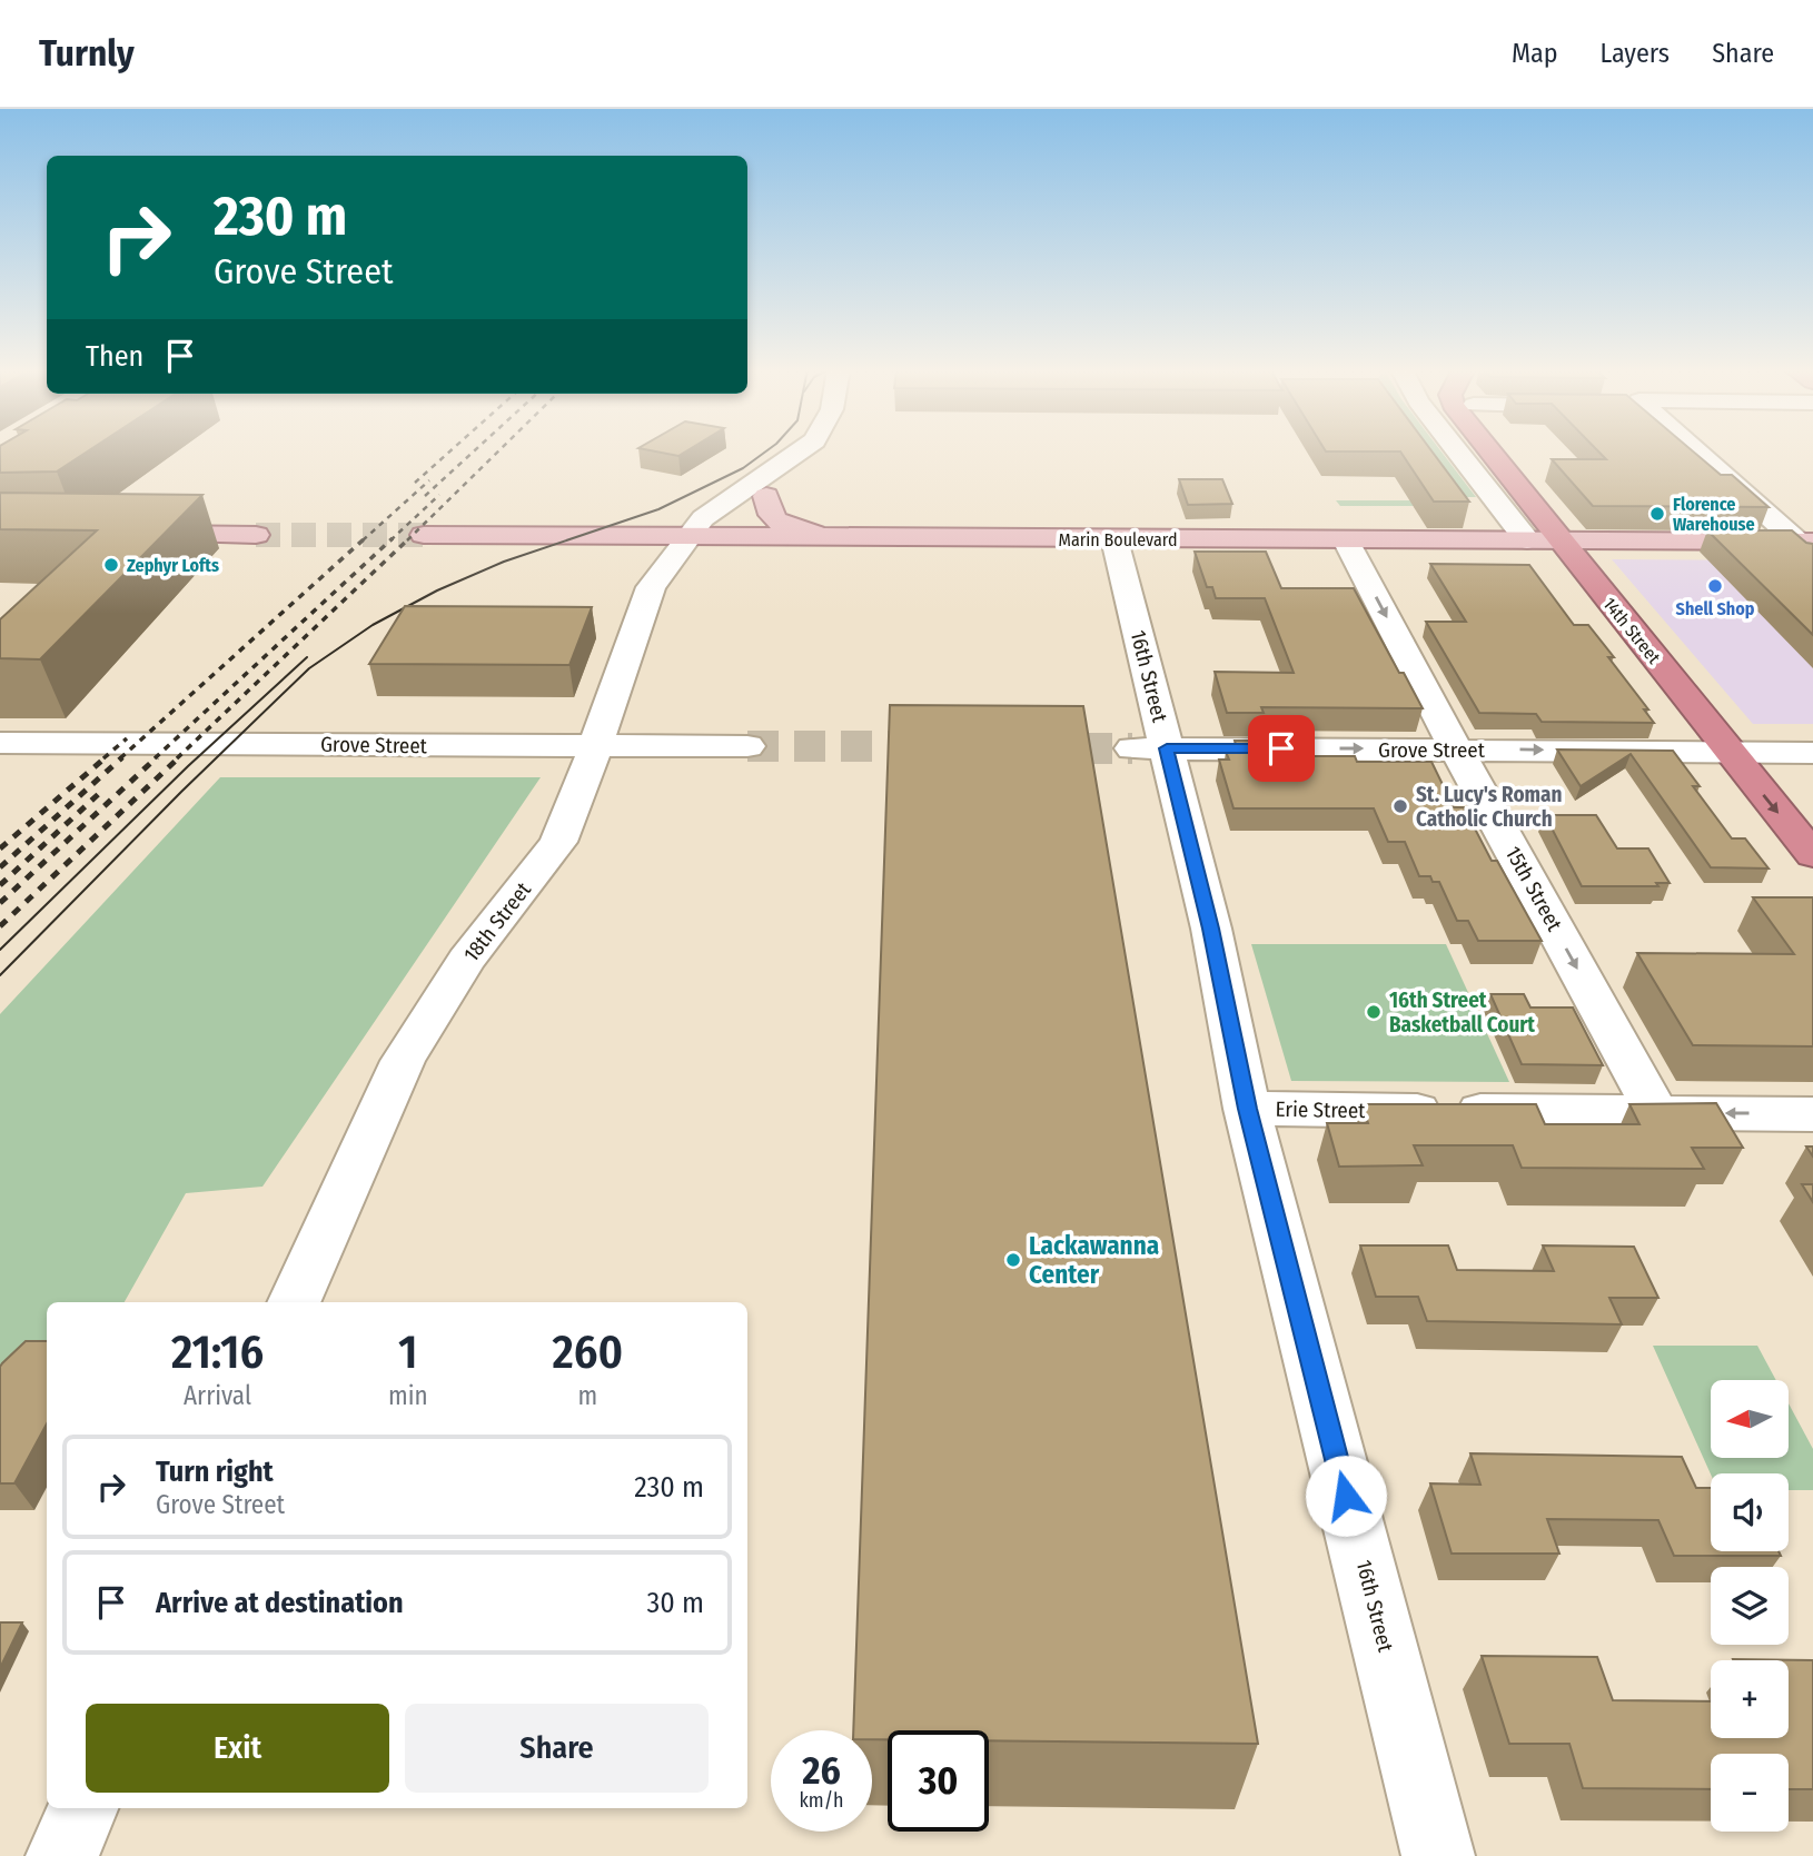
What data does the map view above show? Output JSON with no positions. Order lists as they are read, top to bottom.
{
  "streets": {
    "highway": ["14th Street"],
    "main road": ["Marin Boulevard"],
    "street": [
      "16th Street",
      "Grove Street",
      "15th Street",
      "18th Street",
      "Erie Street"
    ]
  },
  "crossings": [
    ["Marin Boulevard", "14th Street"],
    ["Marin Boulevard", "16th Street"],
    ["Marin Boulevard", "15th Street"],
    ["Marin Boulevard", "18th Street"],
    ["14th Street", "Grove Street"],
    ["16th Street", "Grove Street"],
    ["16th Street", "Erie Street"],
    ["Grove Street", "15th Street"],
    ["Grove Street", "18th Street"],
    ["15th Street", "Erie Street"]
  ],
  "one_way": ["Grove Street", "15th Street"],
  "places": [
    "Florence Warehouse",
    "Zephyr Lofts",
    "Shell Shop",
    "St. Lucy's Roman Catholic Church",
    "16th Street Basketball Court",
    "Lackawanna Center"
  ],
  "north": "left",
  "page": {
    "header": "Turnly",
    "nav": ["Map", "Layers", "Share"],
    "turn": ["230 m", "Grove Street"],
    "then": "Then",
    "eta": [
      "21:16",
      "Arrival",
      "1",
      "min",
      "260",
      "m"
    ],
    "map_buttons": ["+", "−"],
    "list": [
      {
        "name": "Turn right",
        "note": "Grove Street",
        "value": "230 m"
      },
      {
        "name": "Arrive at destination",
        "value": "30 m"
      }
    ],
    "buttons": ["Exit", "Share"],
    "speed": "26 km/h",
    "limit": "30"
  }
}
